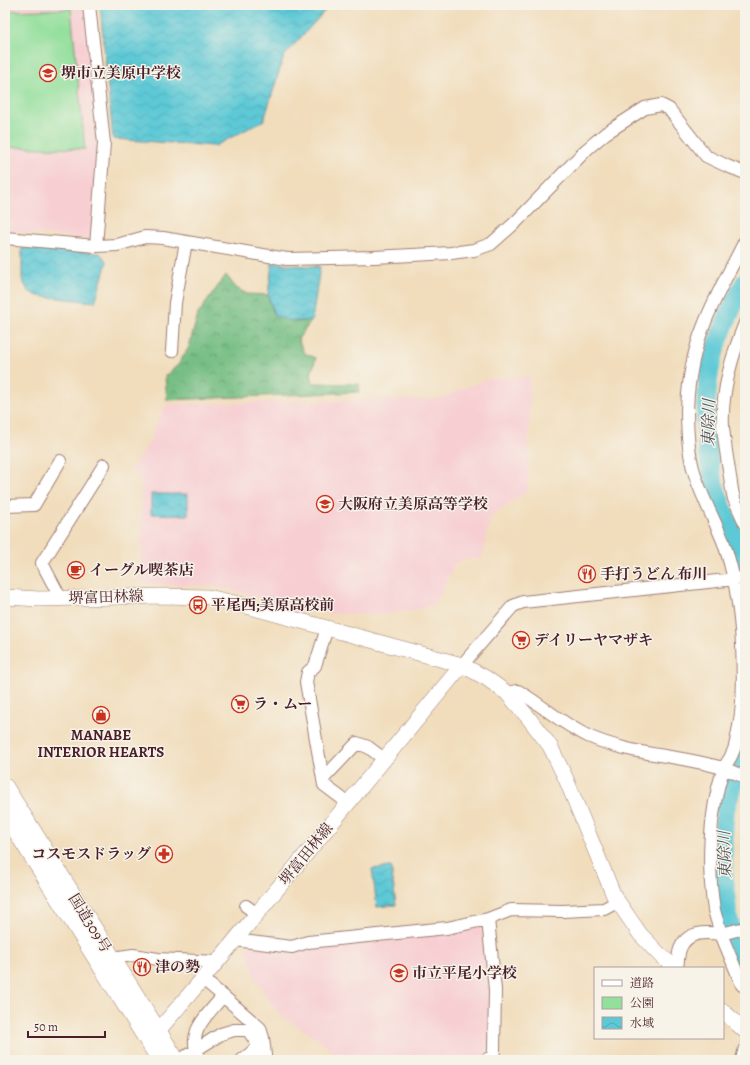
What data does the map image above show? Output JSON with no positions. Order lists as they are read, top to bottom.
{
  "streets": {
    "highway": ["国道309号"],
    "main road": ["堺富田林線"]
  },
  "crossings": [
    ["堺富田林線", "国道309号"]
  ],
  "water": ["東除川"],
  "places": {
    "school or university": ["堺市立美原中学校", "大阪府立美原高等学校", "市立平尾小学校"],
    "cafe": ["イーグル喫茶店"],
    "restaurant": ["手打うどん 布川", "津の勢"],
    "bus stop": ["平尾西;美原高校前"],
    "supermarket": ["デイリーヤマザキ", "ラ・ムー"],
    "shop": ["MANABE INTERIOR HEARTS"],
    "pharmacy": ["コスモスドラッグ"]
  },
  "legend": ["道路", "公園", "水域"],
  "scale_bar": "50 m"
}
